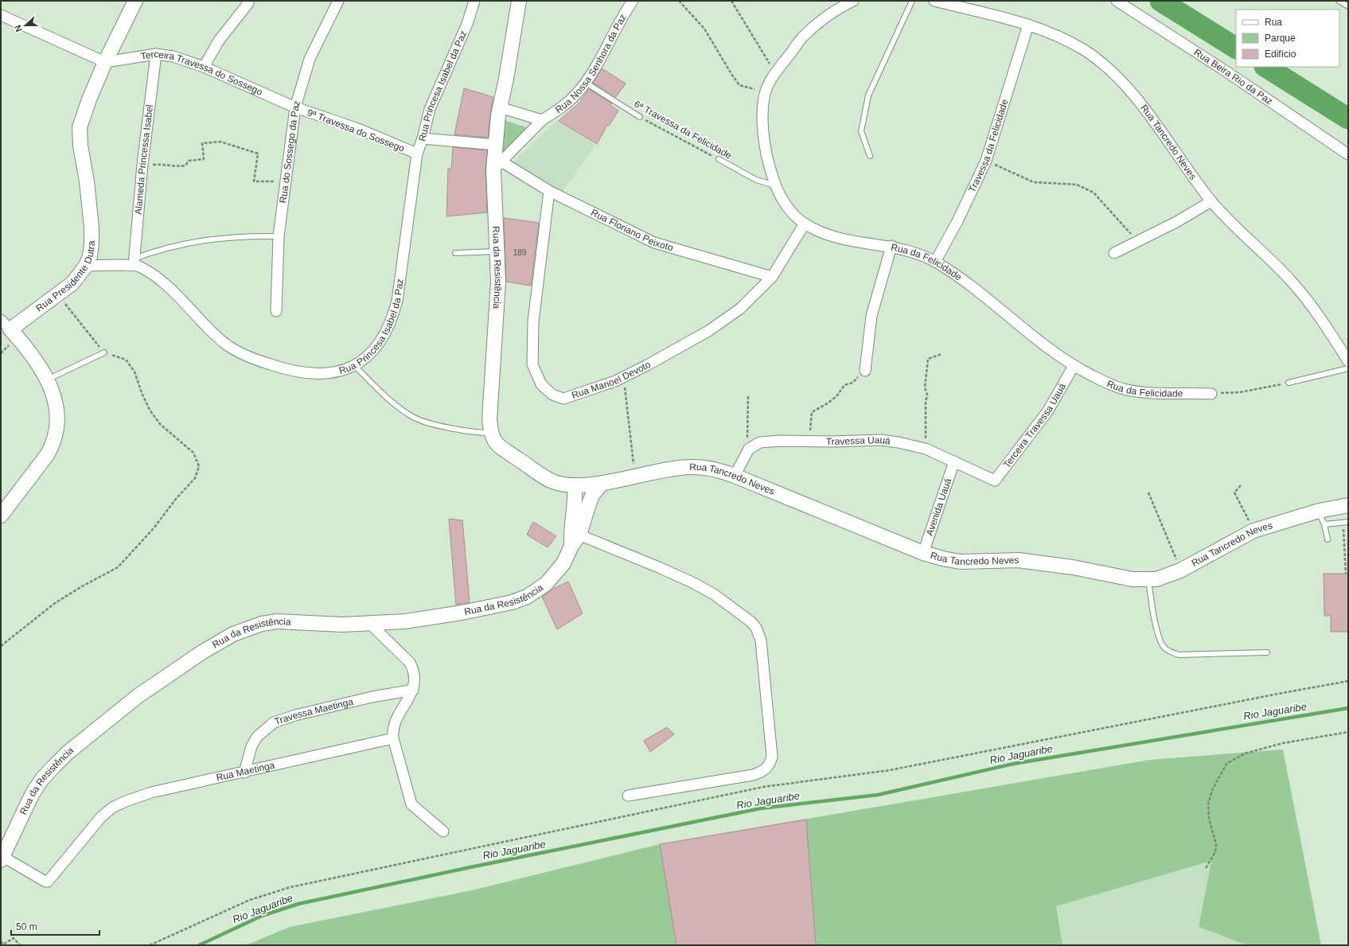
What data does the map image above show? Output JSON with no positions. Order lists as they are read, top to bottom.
{
  "streets": {
    "street": [
      "Rua Nossa Senhora da Paz",
      "Terceira Travessa do Sossego",
      "Rua Beira Rio da Paz",
      "Rua Princesa Isabel da Paz",
      "9ª Travessa do Sossego",
      "Rua Tancredo Neves",
      "Travessa da Felicidade",
      "Rua do Sossego da Paz",
      "Alameda Princessa Isabel",
      "Rua Floriano Peixoto",
      "Rua da Felicidade",
      "Rua da Resistência",
      "Rua Presidente Dutra",
      "Rua Manoel Devoto",
      "Terceira Travessa Uauá",
      "Travessa Uauá",
      "Avenida Uauá",
      "Travessa Maetinga",
      "Rua Maetinga"
    ],
    "lane": ["6ª Travessa da Felicidade"]
  },
  "crossings": [
    ["Rua Nossa Senhora da Paz", "6ª Travessa da Felicidade"],
    ["Rua Nossa Senhora da Paz", "Rua Floriano Peixoto"],
    ["Rua Nossa Senhora da Paz", "Rua da Resistência"],
    ["Terceira Travessa do Sossego", "9ª Travessa do Sossego"],
    ["Terceira Travessa do Sossego", "Rua do Sossego da Paz"],
    ["Terceira Travessa do Sossego", "Alameda Princessa Isabel"],
    ["Terceira Travessa do Sossego", "Rua Presidente Dutra"],
    ["Rua Princesa Isabel da Paz", "9ª Travessa do Sossego"],
    ["Rua Princesa Isabel da Paz", "Alameda Princessa Isabel"],
    ["Rua Princesa Isabel da Paz", "Rua Presidente Dutra"],
    ["6ª Travessa da Felicidade", "Rua da Felicidade"],
    ["9ª Travessa do Sossego", "Rua do Sossego da Paz"],
    ["Rua Tancredo Neves", "Travessa da Felicidade"],
    ["Rua Tancredo Neves", "Rua da Resistência"],
    ["Rua Tancredo Neves", "Avenida Uauá"],
    ["Travessa da Felicidade", "Rua da Felicidade"],
    ["Rua Floriano Peixoto", "Rua da Resistência"],
    ["Rua Floriano Peixoto", "Rua Manoel Devoto"],
    ["Rua da Felicidade", "Rua Manoel Devoto"],
    ["Rua da Felicidade", "Terceira Travessa Uauá"],
    ["Rua da Resistência", "Rua Maetinga"],
    ["Terceira Travessa Uauá", "Travessa Uauá"],
    ["Travessa Uauá", "Avenida Uauá"],
    ["Travessa Maetinga", "Rua Maetinga"]
  ],
  "water": ["Rio Jaguaribe"],
  "house_numbers": ["189"],
  "legend": ["Rua", "Parque", "Edifício"],
  "scale_bar": "50 m",
  "north": "left"
}
